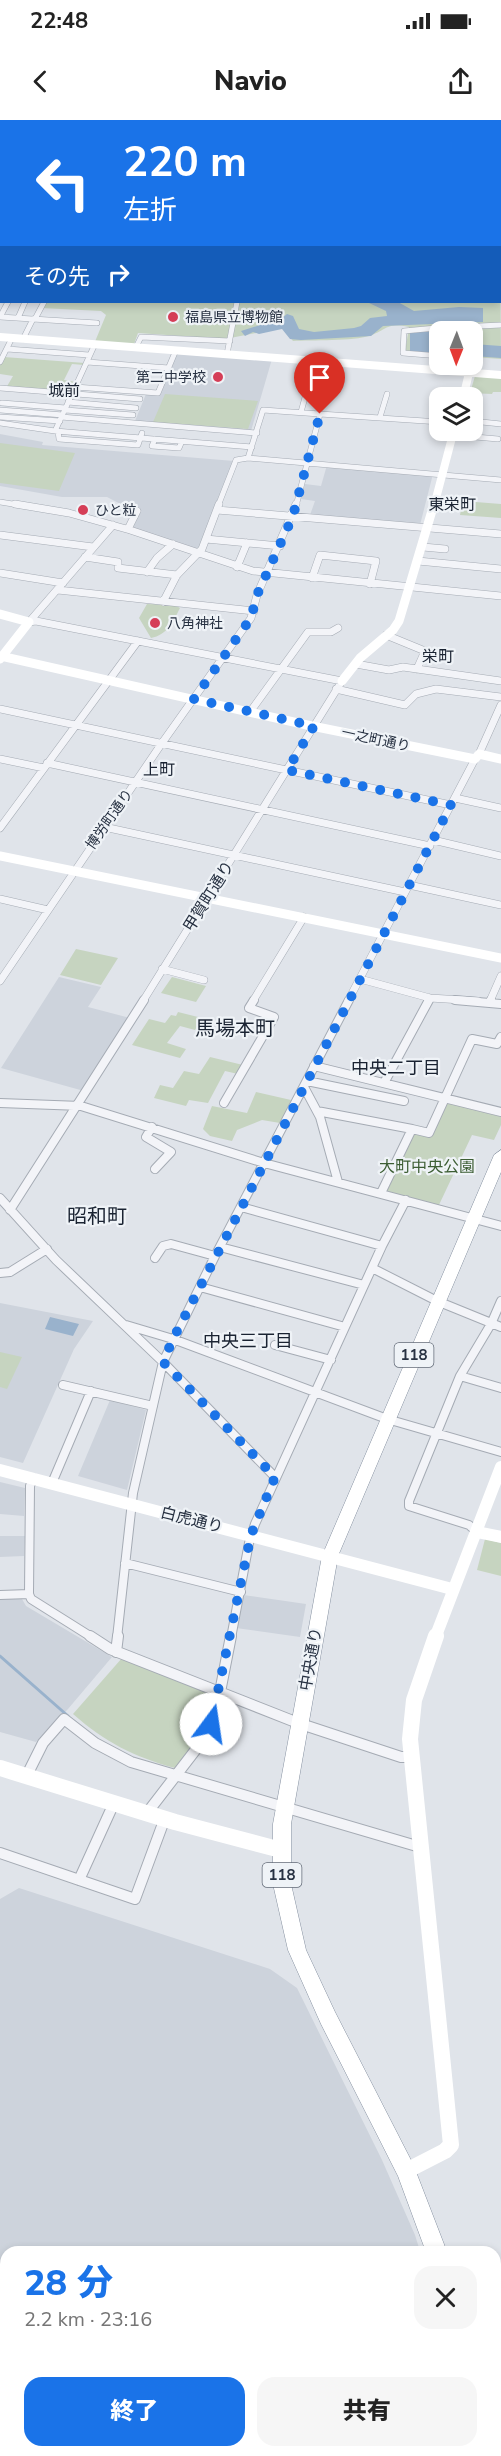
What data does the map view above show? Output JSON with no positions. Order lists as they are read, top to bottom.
{
  "streets": {
    "highway": ["118", "中央通り"],
    "street": [
      "一之町通り",
      "博労町通り",
      "甲賀町通り",
      "白虎通り"
    ]
  },
  "crossings": [
    ["一之町通り", "博労町通り"],
    ["一之町通り", "甲賀町通り"],
    ["118", "中央通り"],
    ["白虎通り", "中央通り"]
  ],
  "districts": [
    "城前",
    "東栄町",
    "栄町",
    "上町",
    "馬場本町",
    "中央二丁目",
    "昭和町",
    "中央三丁目"
  ],
  "parks": ["大町中央公園"],
  "places": [
    "福島県立博物館",
    "第二中学校",
    "ひと粒",
    "八角神社"
  ],
  "north": "bottom",
  "page": {
    "status": "22:48",
    "header": "Navio",
    "turn": ["220 m", "左折"],
    "then": "その先",
    "heading": ["28 分", "2.2 km · 23:16"],
    "buttons": ["終了", "共有"]
  }
}
